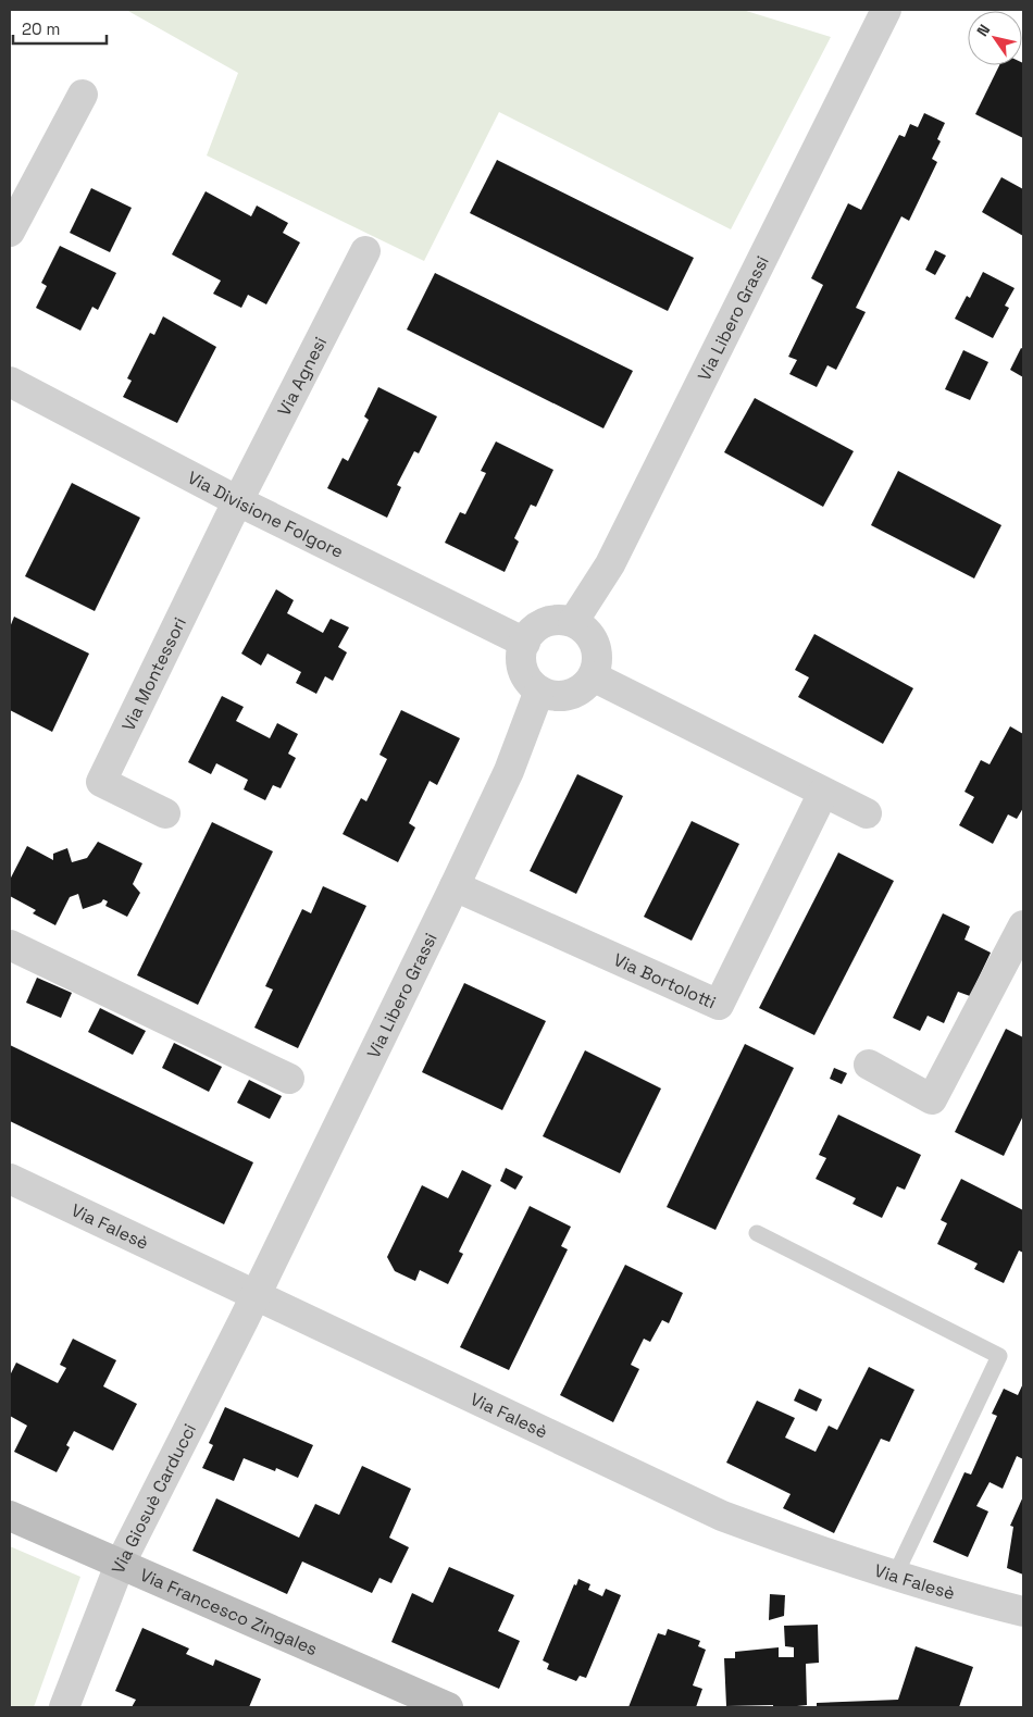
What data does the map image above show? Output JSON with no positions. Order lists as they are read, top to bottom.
{
  "streets": {
    "street": [
      "Via Libero Grassi",
      "Via Agnesi",
      "Via Divisione Folgore",
      "Via Montessori",
      "Via Bortolotti",
      "Via Falesè",
      "Via Giosuè Carducci",
      "Via Francesco Zingales"
    ]
  },
  "crossings": [
    ["Via Libero Grassi", "Via Divisione Folgore"],
    ["Via Libero Grassi", "Via Bortolotti"],
    ["Via Libero Grassi", "Via Falesè"],
    ["Via Libero Grassi", "Via Giosuè Carducci"],
    ["Via Agnesi", "Via Divisione Folgore"],
    ["Via Agnesi", "Via Montessori"],
    ["Via Divisione Folgore", "Via Montessori"],
    ["Via Falesè", "Via Giosuè Carducci"],
    ["Via Giosuè Carducci", "Via Francesco Zingales"]
  ],
  "scale_bar": "20 m",
  "north": "top left"
}
